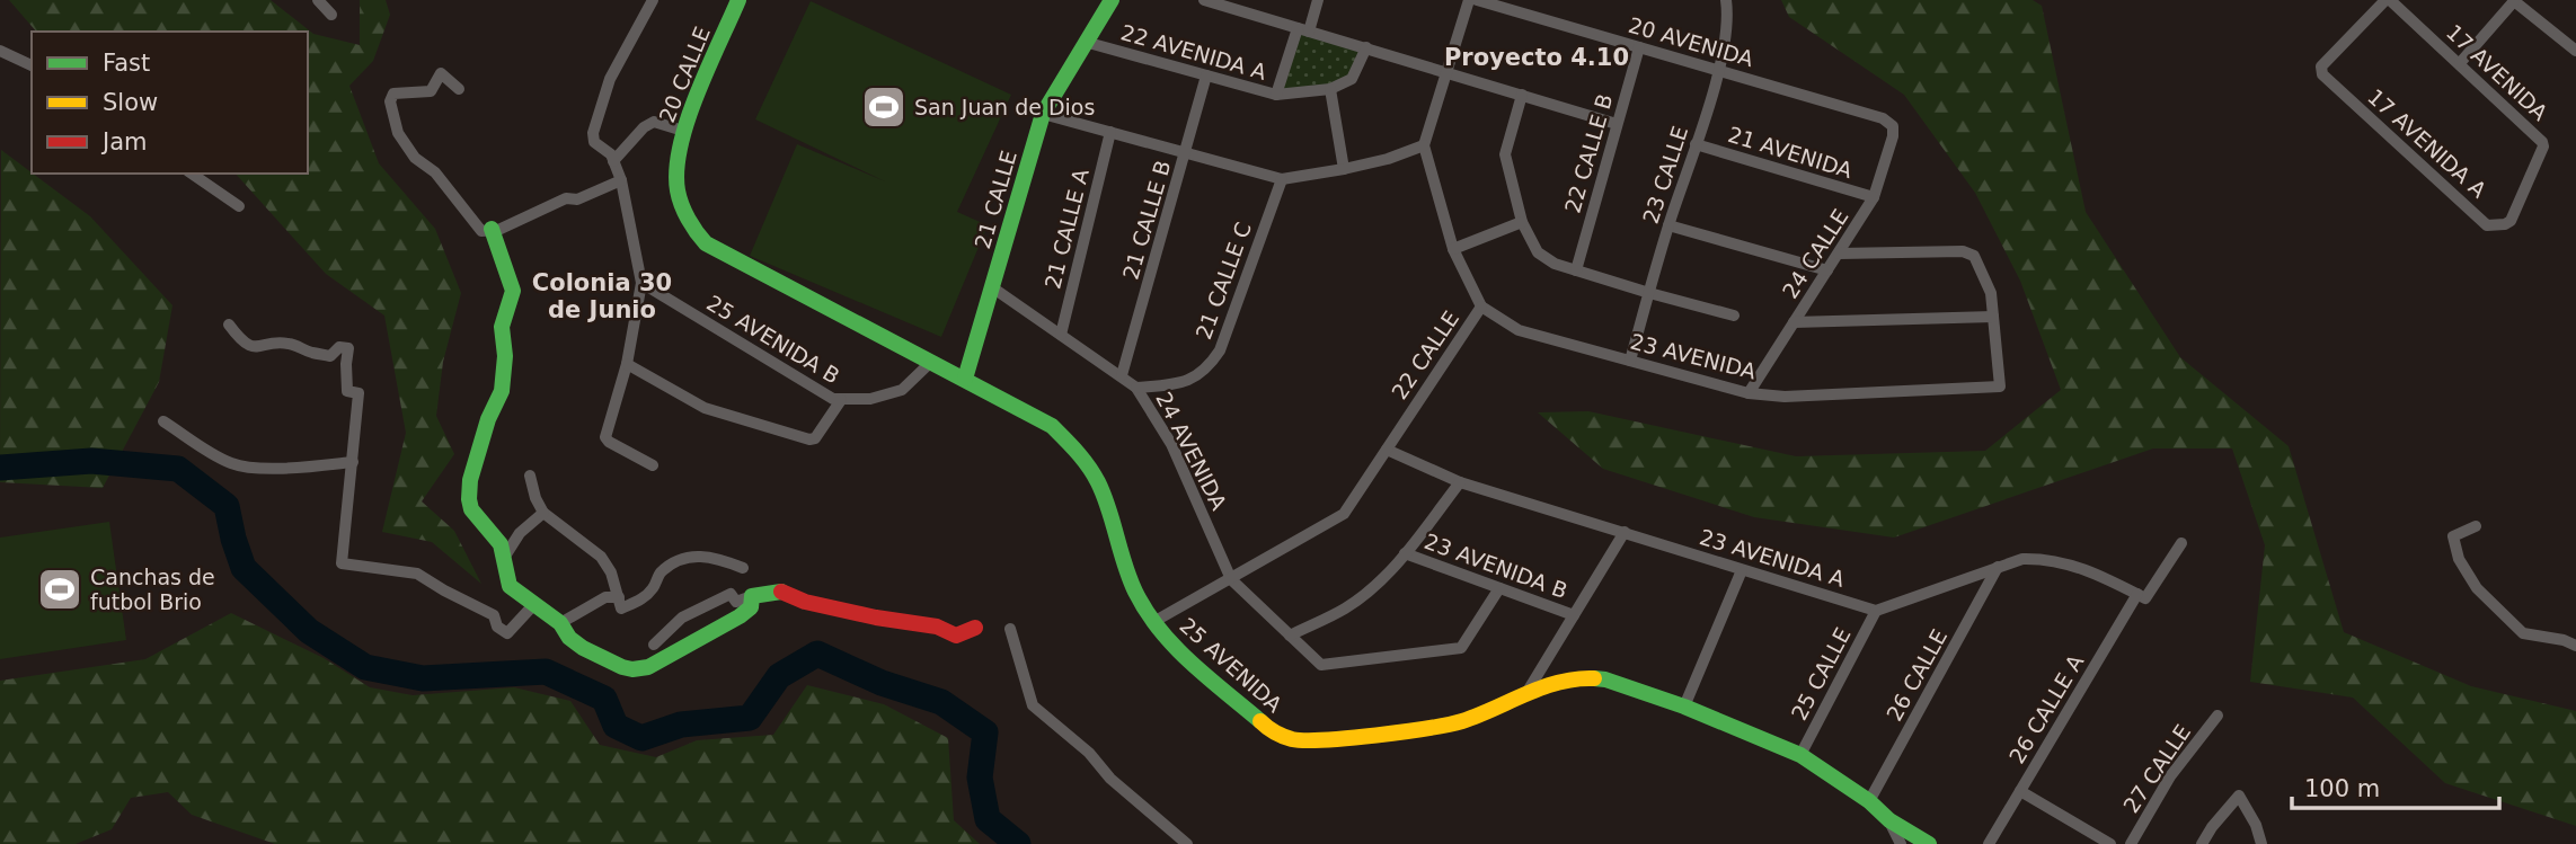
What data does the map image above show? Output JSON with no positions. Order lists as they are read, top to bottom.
{
  "streets": {
    "street": [
      "20 AVENIDA",
      "22 AVENIDA A",
      "17 AVENIDA",
      "20 CALLE",
      "17 AVENIDA A",
      "21 AVENIDA",
      "22 CALLE B",
      "23 CALLE",
      "21 CALLE",
      "21 CALLE B",
      "21 CALLE A",
      "24 CALLE",
      "21 CALLE C",
      "25 AVENIDA B",
      "22 CALLE",
      "23 AVENIDA",
      "24 AVENIDA",
      "23 AVENIDA A",
      "23 AVENIDA B",
      "25 AVENIDA",
      "25 CALLE",
      "26 CALLE",
      "26 CALLE A",
      "27 CALLE"
    ]
  },
  "crossings": [
    ["20 AVENIDA", "22 CALLE B"],
    ["20 AVENIDA", "23 CALLE"],
    ["20 AVENIDA", "24 CALLE"],
    ["22 AVENIDA A", "21 CALLE"],
    ["22 AVENIDA A", "21 CALLE B"],
    ["17 AVENIDA", "17 AVENIDA A"],
    ["20 CALLE", "25 AVENIDA"],
    ["21 AVENIDA", "23 CALLE"],
    ["21 AVENIDA", "24 CALLE"],
    ["23 CALLE", "23 AVENIDA"],
    ["21 CALLE", "24 AVENIDA"],
    ["21 CALLE", "25 AVENIDA"],
    ["21 CALLE B", "24 AVENIDA"],
    ["21 CALLE A", "24 AVENIDA"],
    ["24 CALLE", "23 AVENIDA"],
    ["21 CALLE C", "24 AVENIDA"],
    ["25 AVENIDA B", "25 AVENIDA"],
    ["22 CALLE", "23 AVENIDA"],
    ["22 CALLE", "24 AVENIDA"],
    ["22 CALLE", "23 AVENIDA A"],
    ["22 CALLE", "25 AVENIDA"],
    ["24 AVENIDA", "23 AVENIDA B"],
    ["23 AVENIDA A", "25 CALLE"],
    ["25 AVENIDA", "25 CALLE"],
    ["25 AVENIDA", "26 CALLE"]
  ],
  "districts": ["Proyecto 4.10", "Colonia 30 de Junio"],
  "places": {
    "sports": ["San Juan de Dios", "Canchas de futbol Brio"]
  },
  "legend": ["Fast", "Slow", "Jam"],
  "scale_bar": "100 m"
}
